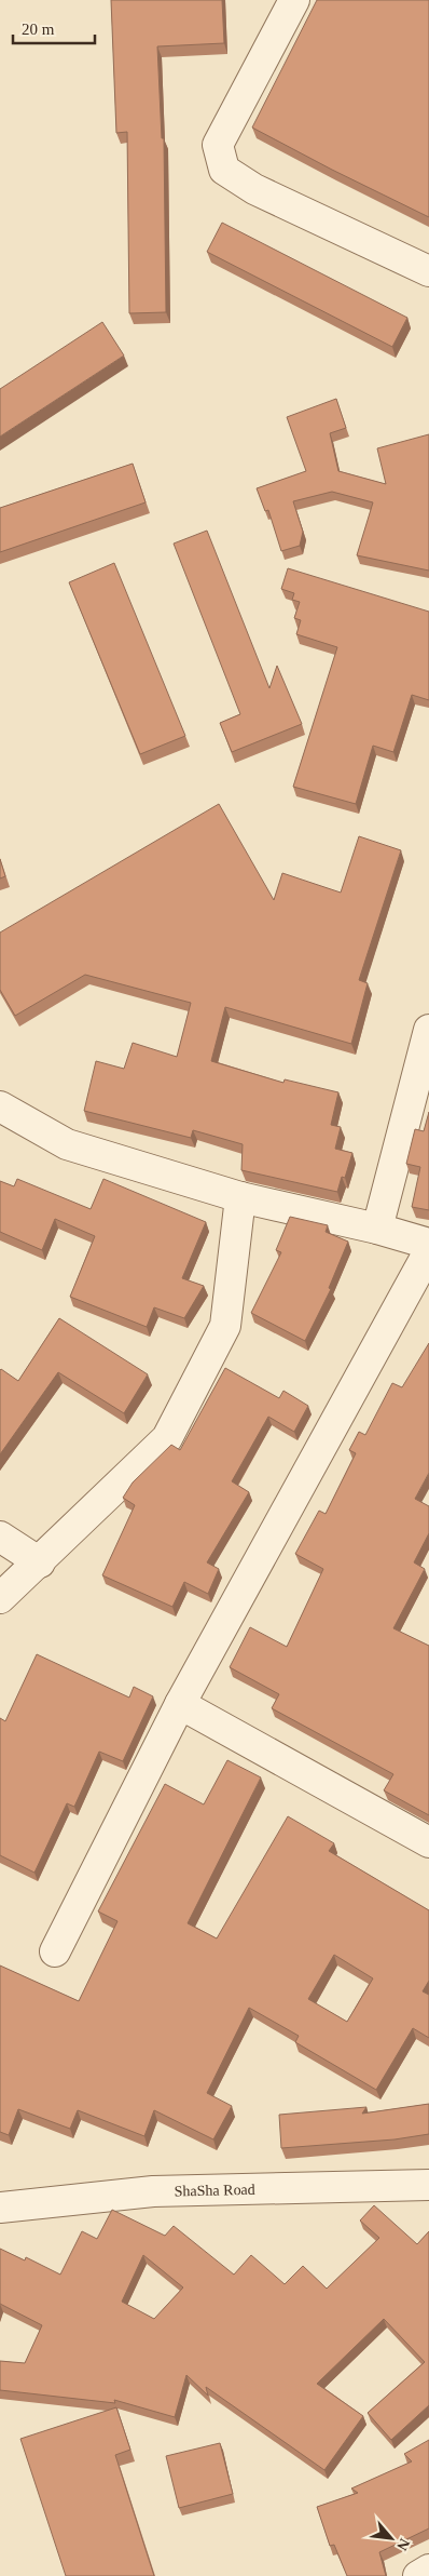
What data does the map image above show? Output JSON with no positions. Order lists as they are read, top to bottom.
{
  "streets": {
    "street": ["ShaSha Road"]
  },
  "scale_bar": "20 m",
  "north": "bottom right"
}
